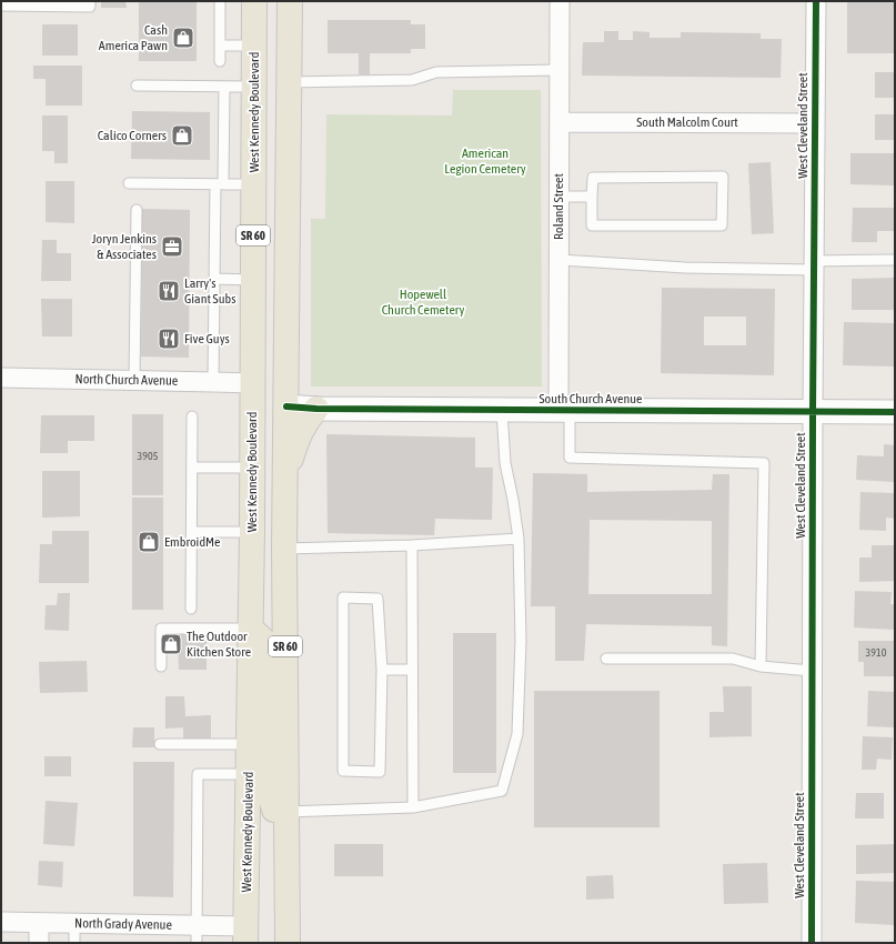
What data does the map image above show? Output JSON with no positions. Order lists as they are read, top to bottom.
{
  "streets": {
    "main road": ["West Kennedy Boulevard", "SR 60"],
    "street": [
      "South Malcolm Court",
      "West Cleveland Street",
      "Roland Street",
      "North Church Avenue",
      "South Church Avenue",
      "North Grady Avenue"
    ]
  },
  "crossings": [
    ["West Kennedy Boulevard", "North Church Avenue"],
    ["West Kennedy Boulevard", "North Grady Avenue"],
    ["South Malcolm Court", "West Cleveland Street"],
    ["South Malcolm Court", "Roland Street"],
    ["West Cleveland Street", "South Church Avenue"],
    ["Roland Street", "South Church Avenue"],
    ["SR 60", "South Church Avenue"]
  ],
  "parks": ["American Legion Cemetery", "Hopewell Church Cemetery"],
  "places": {
    "shop": [
      "Cash America Pawn",
      "Calico Corners",
      "EmbroidMe",
      "The Outdoor Kitchen Store"
    ],
    "office": ["Joryn Jenkins & Associates"],
    "restaurant": ["Larry's Giant Subs", "Five Guys"]
  },
  "house_numbers": ["3905", "3910"]
}
